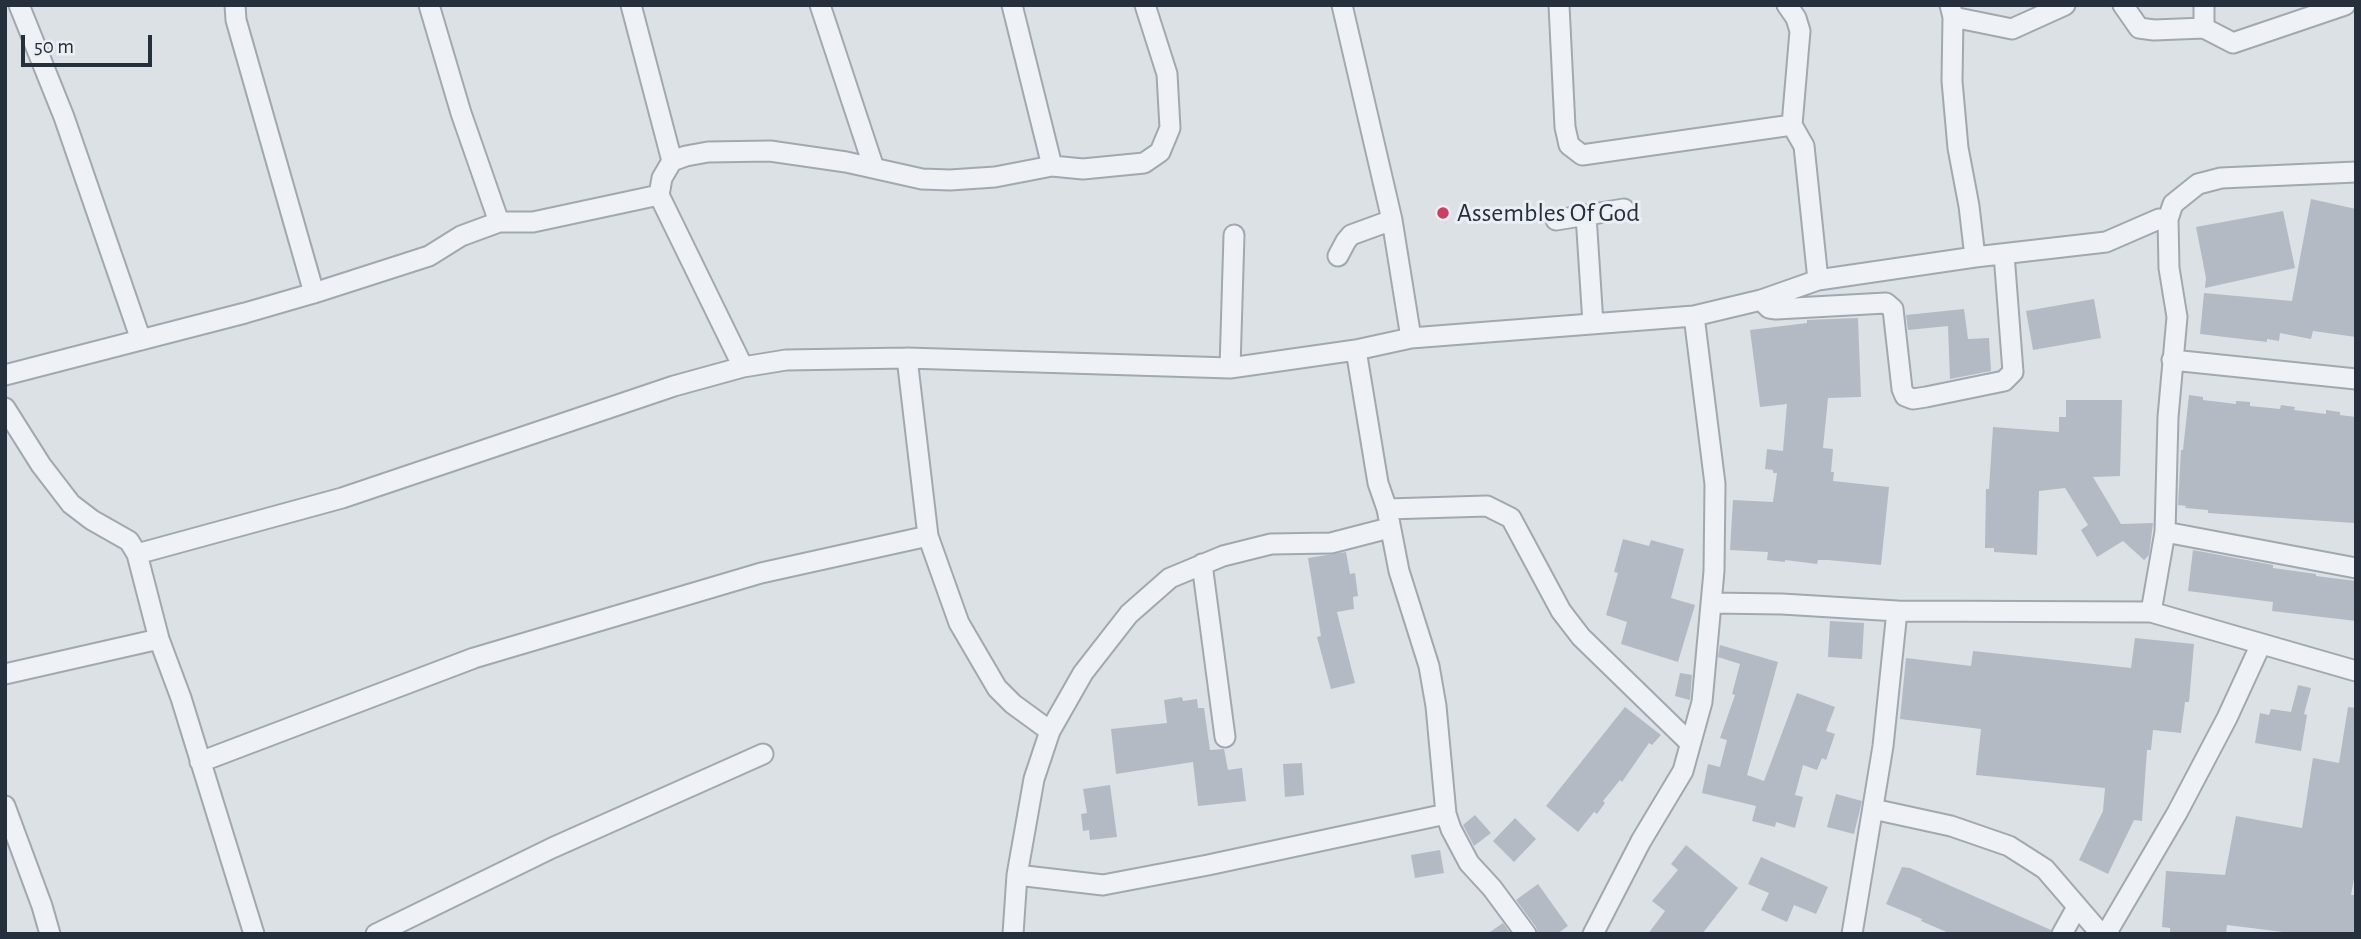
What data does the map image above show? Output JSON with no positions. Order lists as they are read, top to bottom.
{
  "places": ["Assembles Of God"],
  "scale_bar": "50 m"
}
